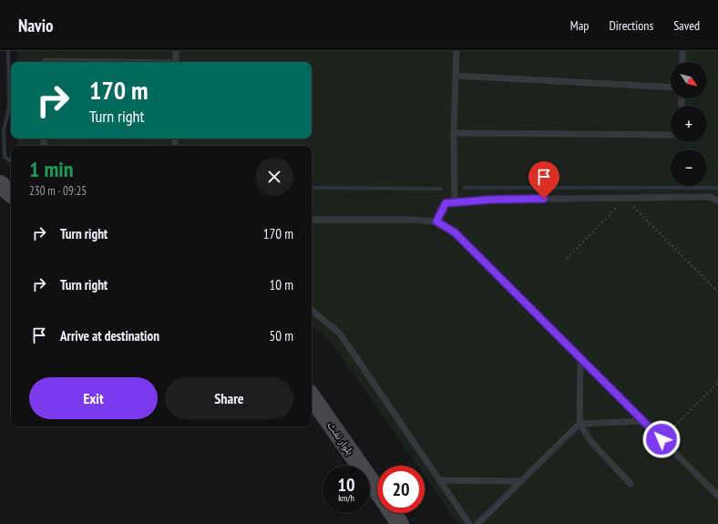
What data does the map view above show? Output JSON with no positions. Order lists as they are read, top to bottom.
{
  "streets": {
    "street": ["بلوار نفت"]
  },
  "north": "bottom right",
  "page": {
    "header": "Navio",
    "nav": ["Map", "Directions", "Saved"],
    "map_buttons": ["+", "−"],
    "turn": ["170 m", "Turn right"],
    "heading": ["1 min", "230 m · 09:25"],
    "list": [
      {
        "name": "Turn right",
        "value": "170 m"
      },
      {
        "name": "Turn right",
        "value": "10 m"
      },
      {
        "name": "Arrive at destination",
        "value": "50 m"
      }
    ],
    "buttons": ["Exit", "Share"],
    "speed": "10 km/h",
    "limit": "20"
  }
}
